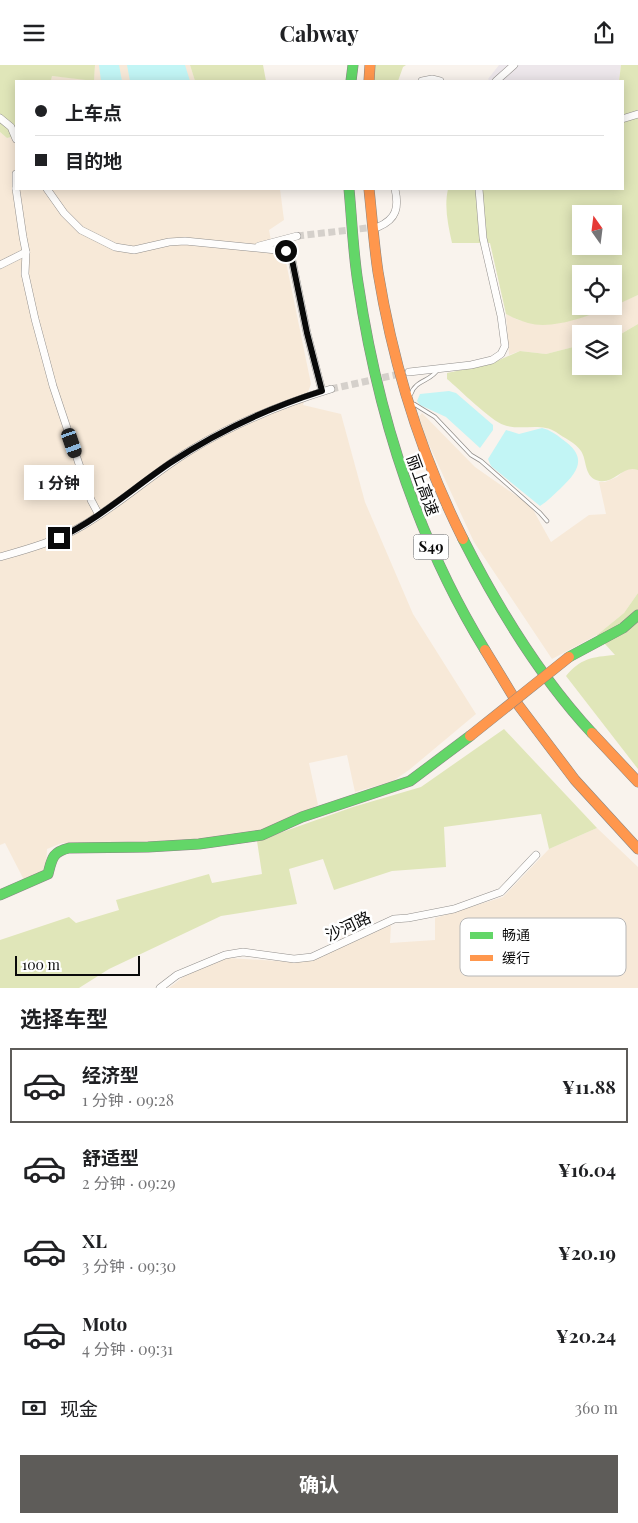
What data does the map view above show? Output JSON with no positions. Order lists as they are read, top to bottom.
{
  "streets": {
    "main road": ["丽上高速", "S49"],
    "street": ["沙河路"]
  },
  "legend": ["畅通", "缓行"],
  "scale_bar": "100 m",
  "north": "top",
  "page": {
    "header": "Cabway",
    "banner": ["上车点", "目的地"],
    "bubble": "1 分钟",
    "scale": "100 m",
    "heading": "选择车型",
    "list": [
      {
        "name": "经济型",
        "note": "1 分钟 · 09:28",
        "value": "¥11.88"
      },
      {
        "name": "舒适型",
        "note": "2 分钟 · 09:29",
        "value": "¥16.04"
      },
      {
        "name": "XL",
        "note": "3 分钟 · 09:30",
        "value": "¥20.19"
      },
      {
        "name": "Moto",
        "note": "4 分钟 · 09:31",
        "value": "¥20.24"
      }
    ],
    "pay": ["现金", "360 m"],
    "buttons": "确认"
  }
}
